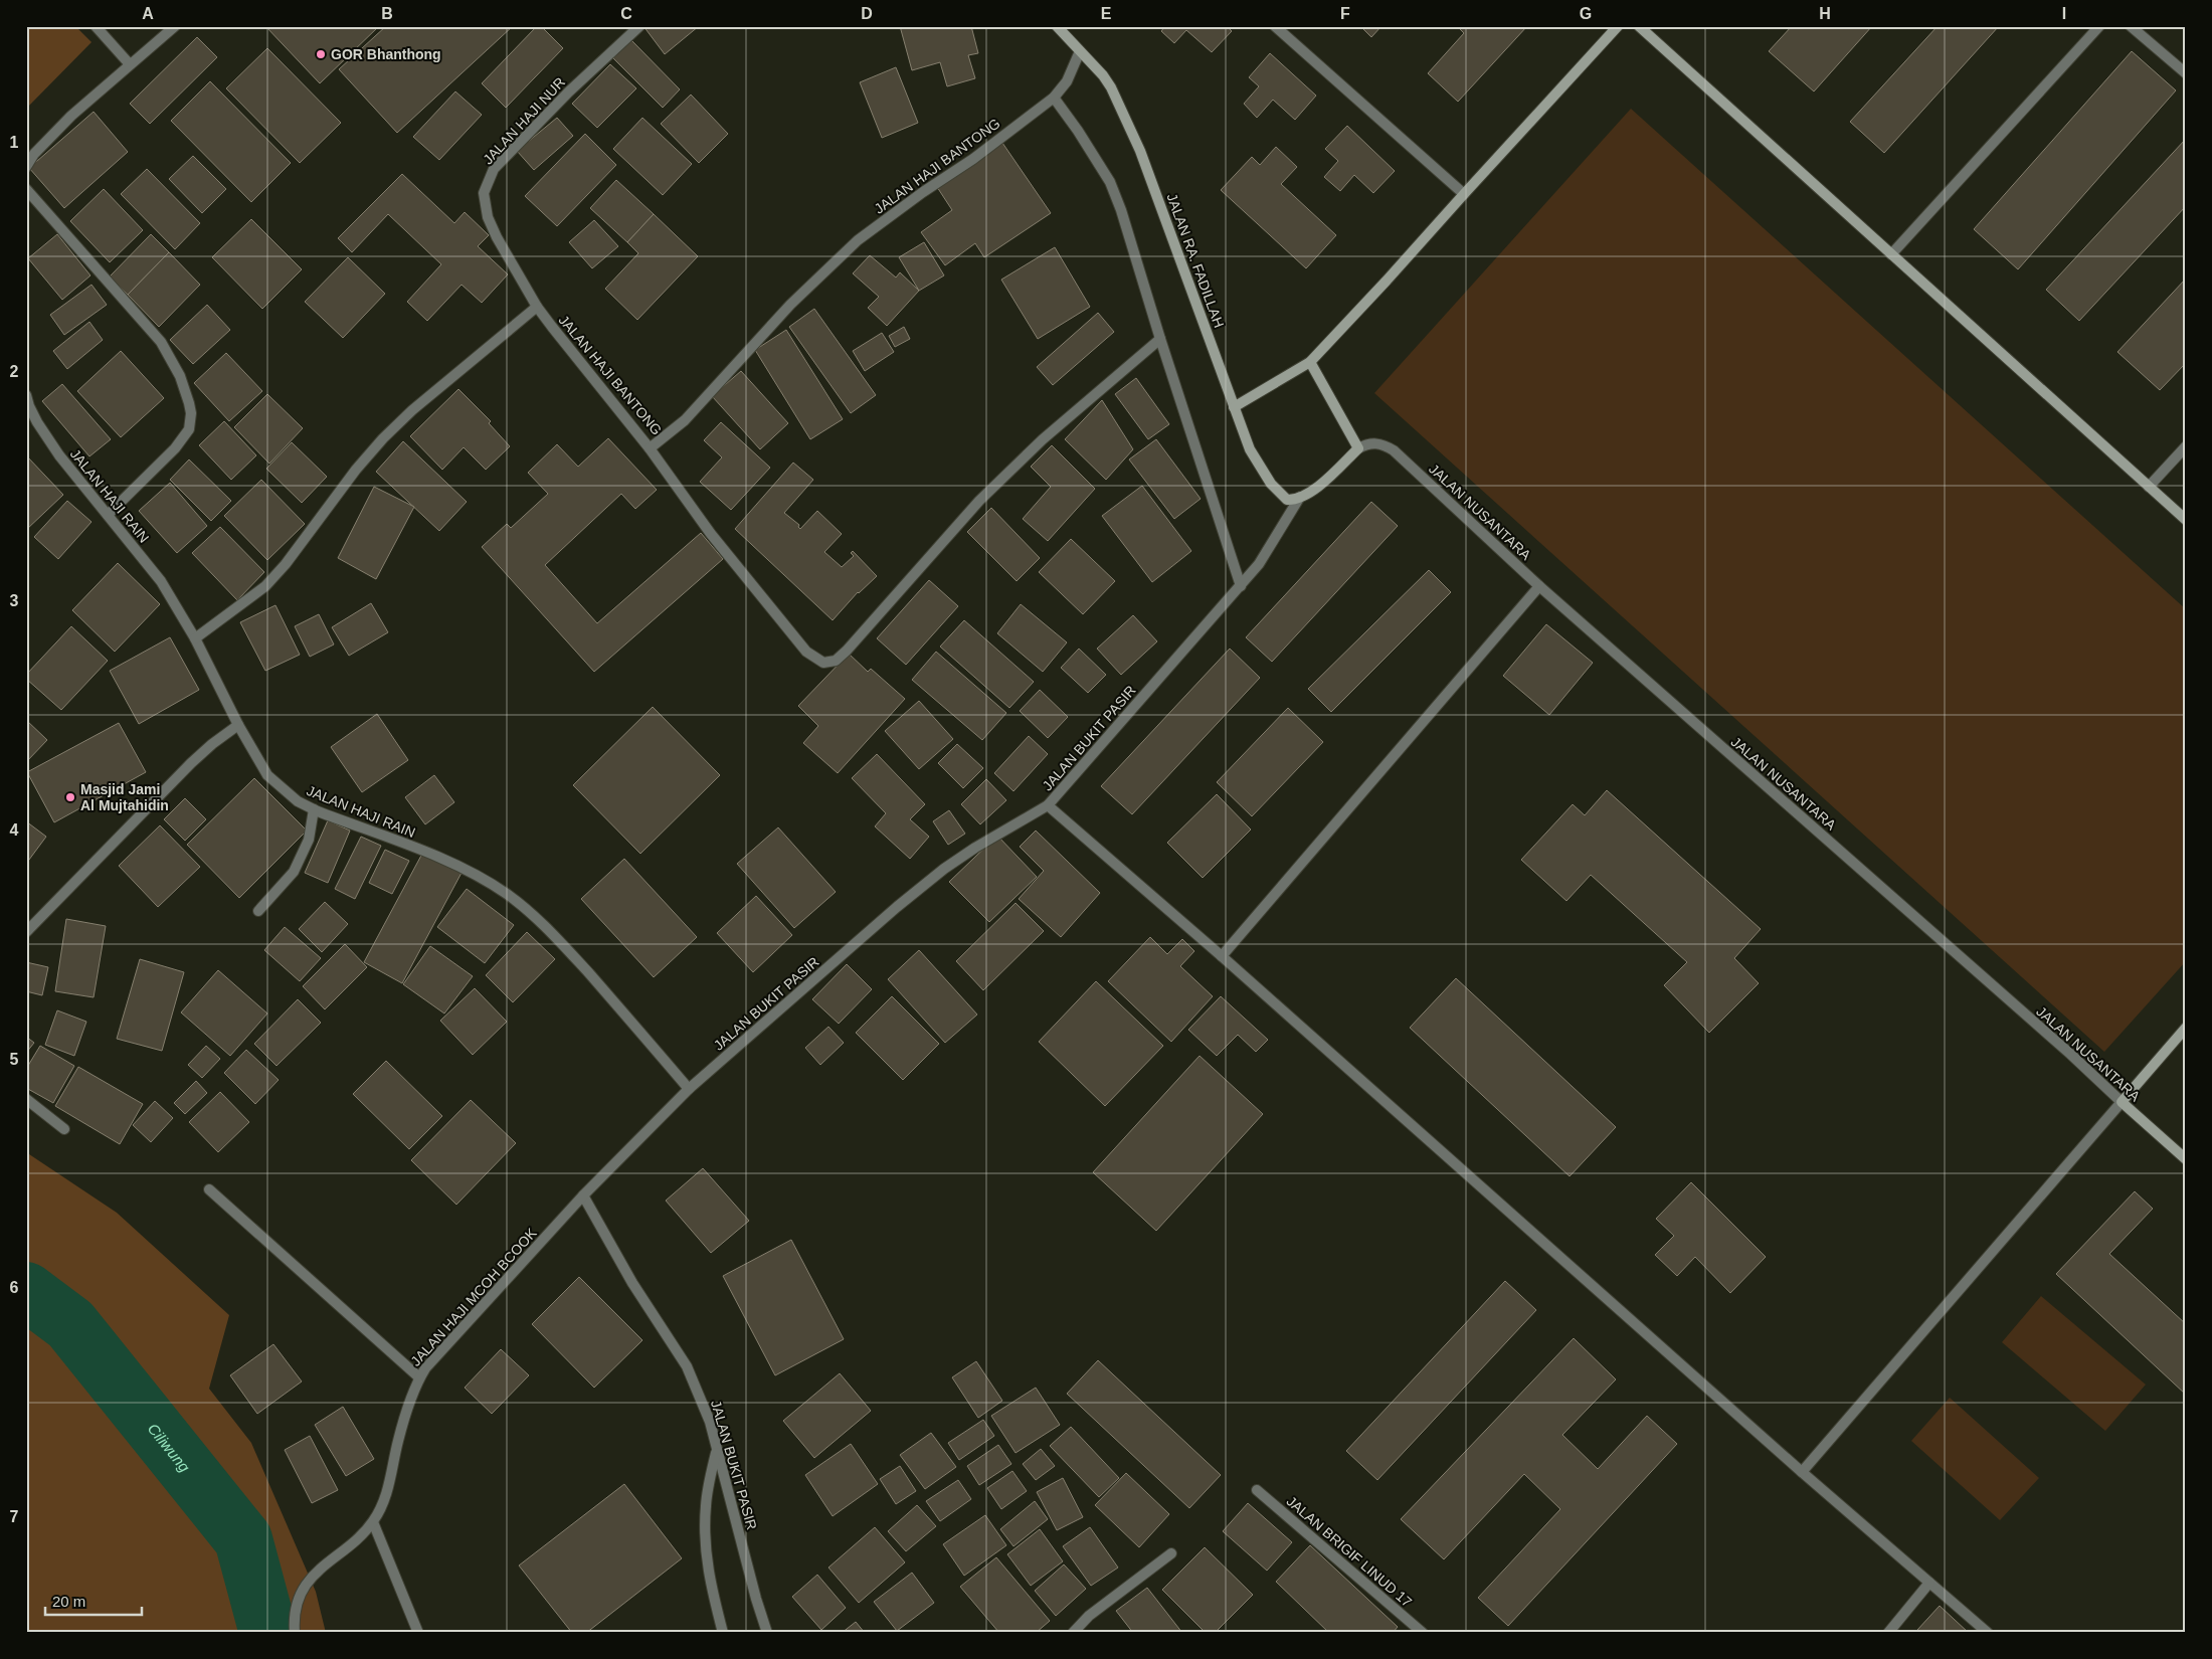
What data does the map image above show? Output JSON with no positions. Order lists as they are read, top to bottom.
{
  "streets": {
    "main road": ["JALAN RA. FADILLAH", "JALAN NUSANTARA"],
    "street": [
      "JALAN HAJI NUR",
      "JALAN HAJI BANTONG",
      "JALAN HAJI RAIN",
      "JALAN BUKIT PASIR",
      "JALAN HAJI MCOH BCOOK",
      "JALAN BRIGIF LINUD 17"
    ]
  },
  "crossings": [
    ["JALAN HAJI NUR", "JALAN HAJI BANTONG"],
    ["JALAN HAJI BANTONG", "JALAN RA. FADILLAH"],
    ["JALAN RA. FADILLAH", "JALAN BUKIT PASIR"],
    ["JALAN HAJI RAIN", "JALAN BUKIT PASIR"],
    ["JALAN BUKIT PASIR", "JALAN HAJI MCOH BCOOK"]
  ],
  "water": ["Ciliwung"],
  "places": ["GOR Bhanthong", "Masjid Jami Al Mujtahidin"],
  "scale_bar": "20 m",
  "grid": {
    "columns": [
      "A",
      "B",
      "C",
      "D",
      "E",
      "F",
      "G",
      "H",
      "I"
    ],
    "rows": [
      "1",
      "2",
      "3",
      "4",
      "5",
      "6",
      "7"
    ]
  }
}
